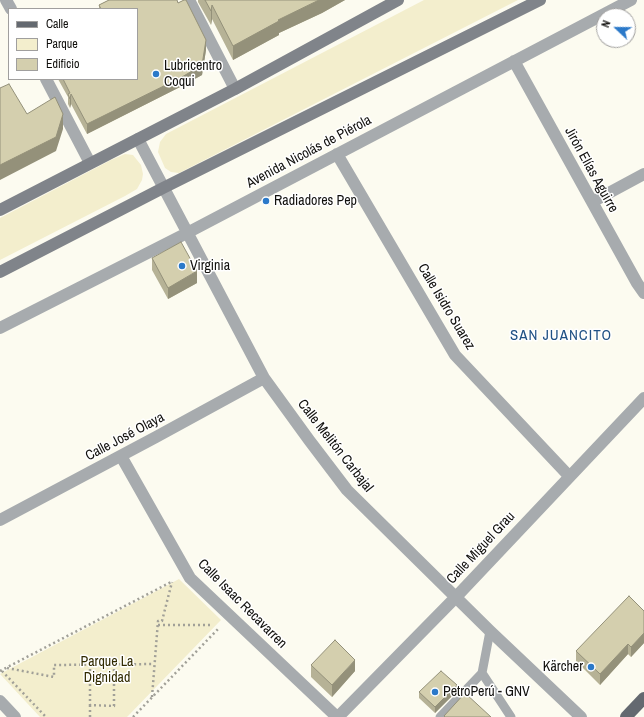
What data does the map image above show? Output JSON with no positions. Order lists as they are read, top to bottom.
{
  "streets": {
    "street": [
      "Avenida Nicolás de Piérola",
      "Jirón Elías Aguirre",
      "Calle Isidro Suarez",
      "Calle José Olaya",
      "Calle Melitón Carbajal",
      "Calle Miguel Grau",
      "Calle Isaac Recavarren"
    ]
  },
  "crossings": [
    ["Avenida Nicolás de Piérola", "Jirón Elías Aguirre"],
    ["Avenida Nicolás de Piérola", "Calle Isidro Suarez"],
    ["Avenida Nicolás de Piérola", "Calle Melitón Carbajal"],
    ["Calle Isidro Suarez", "Calle Miguel Grau"],
    ["Calle José Olaya", "Calle Melitón Carbajal"],
    ["Calle José Olaya", "Calle Isaac Recavarren"],
    ["Calle Melitón Carbajal", "Calle Miguel Grau"],
    ["Calle Miguel Grau", "Calle Isaac Recavarren"]
  ],
  "districts": ["SAN JUANCITO"],
  "parks": ["Parque La Dignidad"],
  "places": [
    "Lubricentro Coqui",
    "Radiadores Pep",
    "Virginia",
    "Kärcher",
    "PetroPerú - GNV"
  ],
  "legend": ["Calle", "Parque", "Edificio"],
  "north": "left"
}
